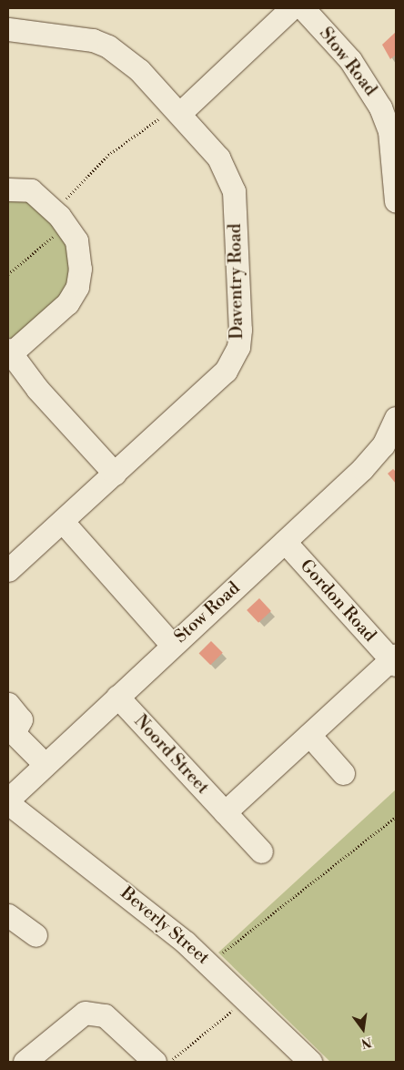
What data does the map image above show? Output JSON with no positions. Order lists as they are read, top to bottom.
{
  "streets": {
    "street": [
      "Stow Road",
      "Daventry Road",
      "Gordon Road",
      "Noord Street",
      "Beverly Street"
    ]
  },
  "crossings": [
    ["Stow Road", "Gordon Road"],
    ["Stow Road", "Noord Street"],
    ["Stow Road", "Beverly Street"]
  ],
  "north": "bottom"
}
